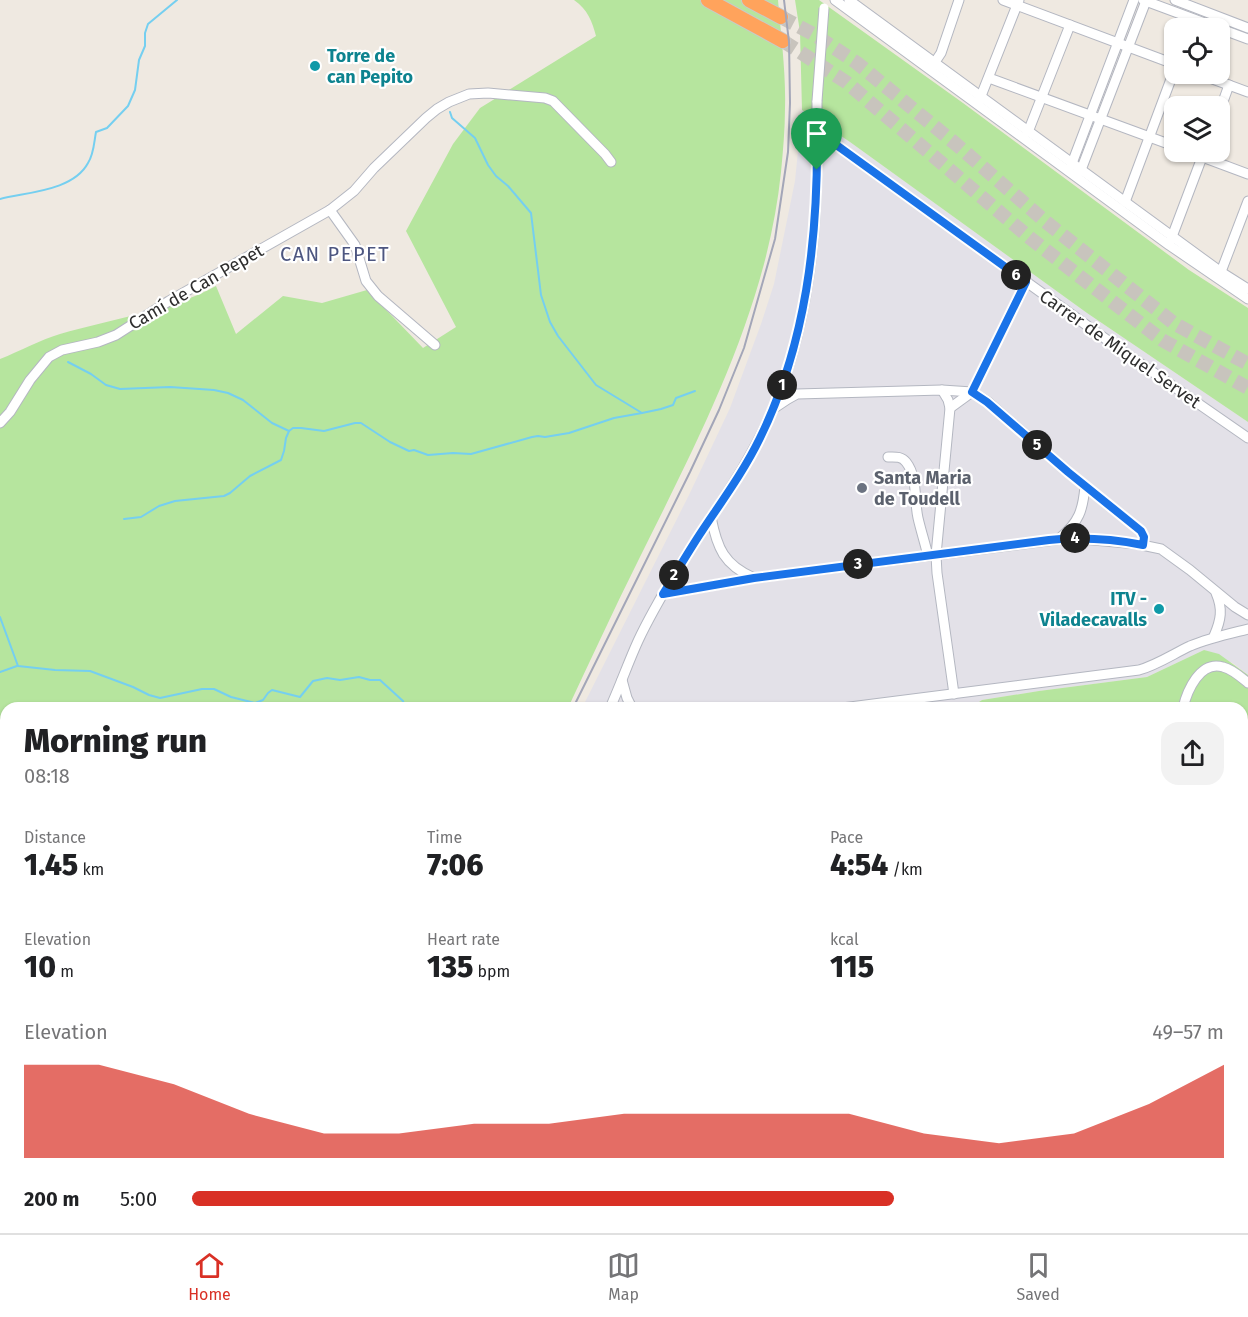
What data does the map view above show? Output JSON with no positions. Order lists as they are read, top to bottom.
{
  "streets": {
    "street": ["Camí de Can Pepet", "Carrer de Miquel Servet"]
  },
  "districts": ["CAN PEPET"],
  "places": ["Torre de can Pepito", "Santa Maria de Toudell", "ITV - Viladecavalls"],
  "page": {
    "pins": [
      "6",
      "1",
      "5",
      "4",
      "3",
      "2"
    ],
    "heading": ["Morning run", "08:18"],
    "stats": [
      ["Distance", "1.45 km"],
      ["Time", "7:06"],
      ["Pace", "4:54 /km"],
      ["Elevation", "10 m"],
      ["Heart rate", "135 bpm"],
      ["kcal", "115"]
    ],
    "chart": ["Elevation", "49–57 m"],
    "list": [
      {
        "name": "200 m",
        "note": "5:00"
      }
    ],
    "tabs": ["Home", "Map", "Saved"]
  }
}
